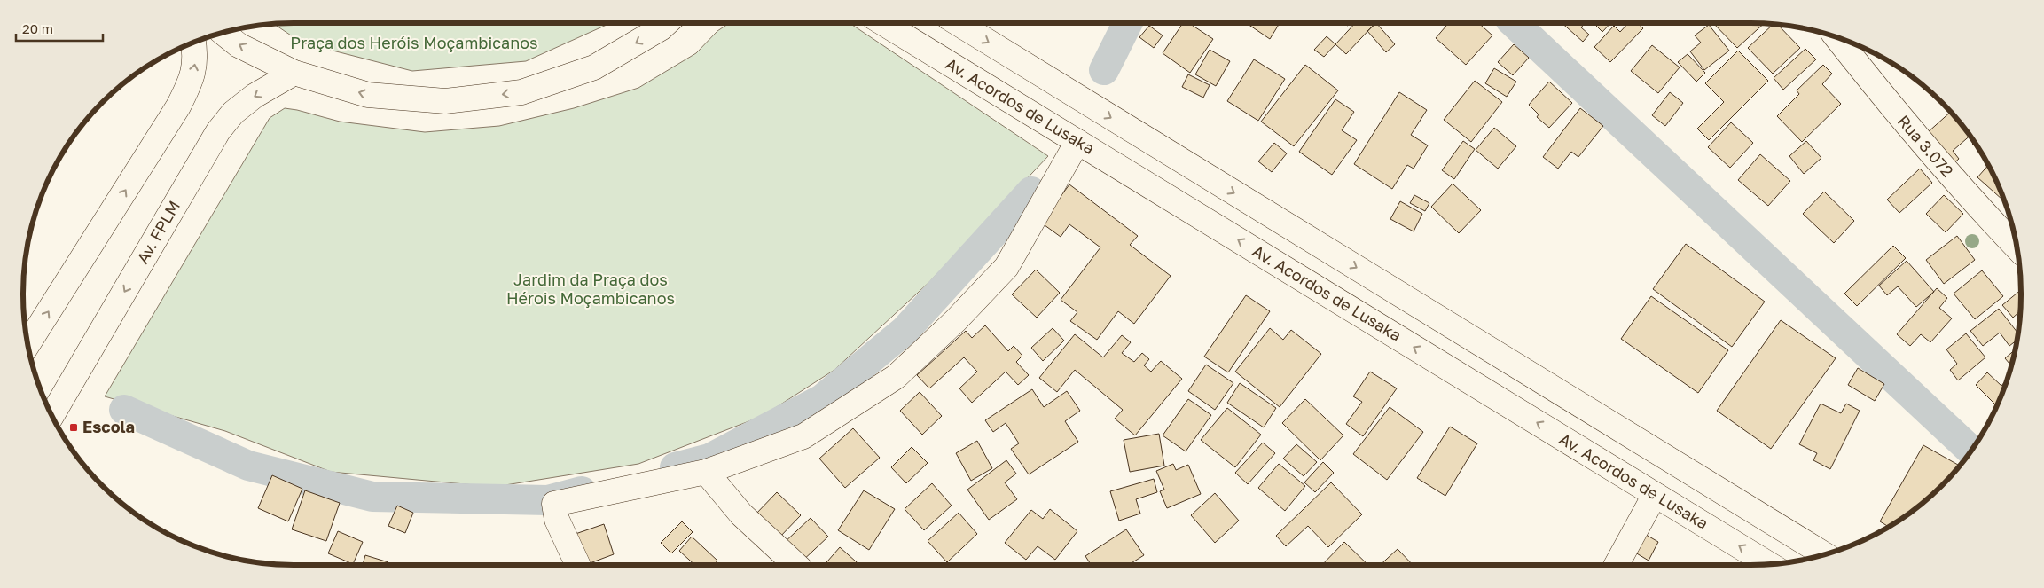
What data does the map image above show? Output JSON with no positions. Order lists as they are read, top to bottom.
{
  "streets": {
    "main road": ["Av. Acordos de Lusaka", "Rua 3.072", "Av. FPLM"]
  },
  "parks": ["Praça dos Heróis Moçambicanos", "Jardim da Praça dos Hérois Moçambicanos"],
  "places": {
    "transit": ["Escola"]
  },
  "scale_bar": "20 m"
}
